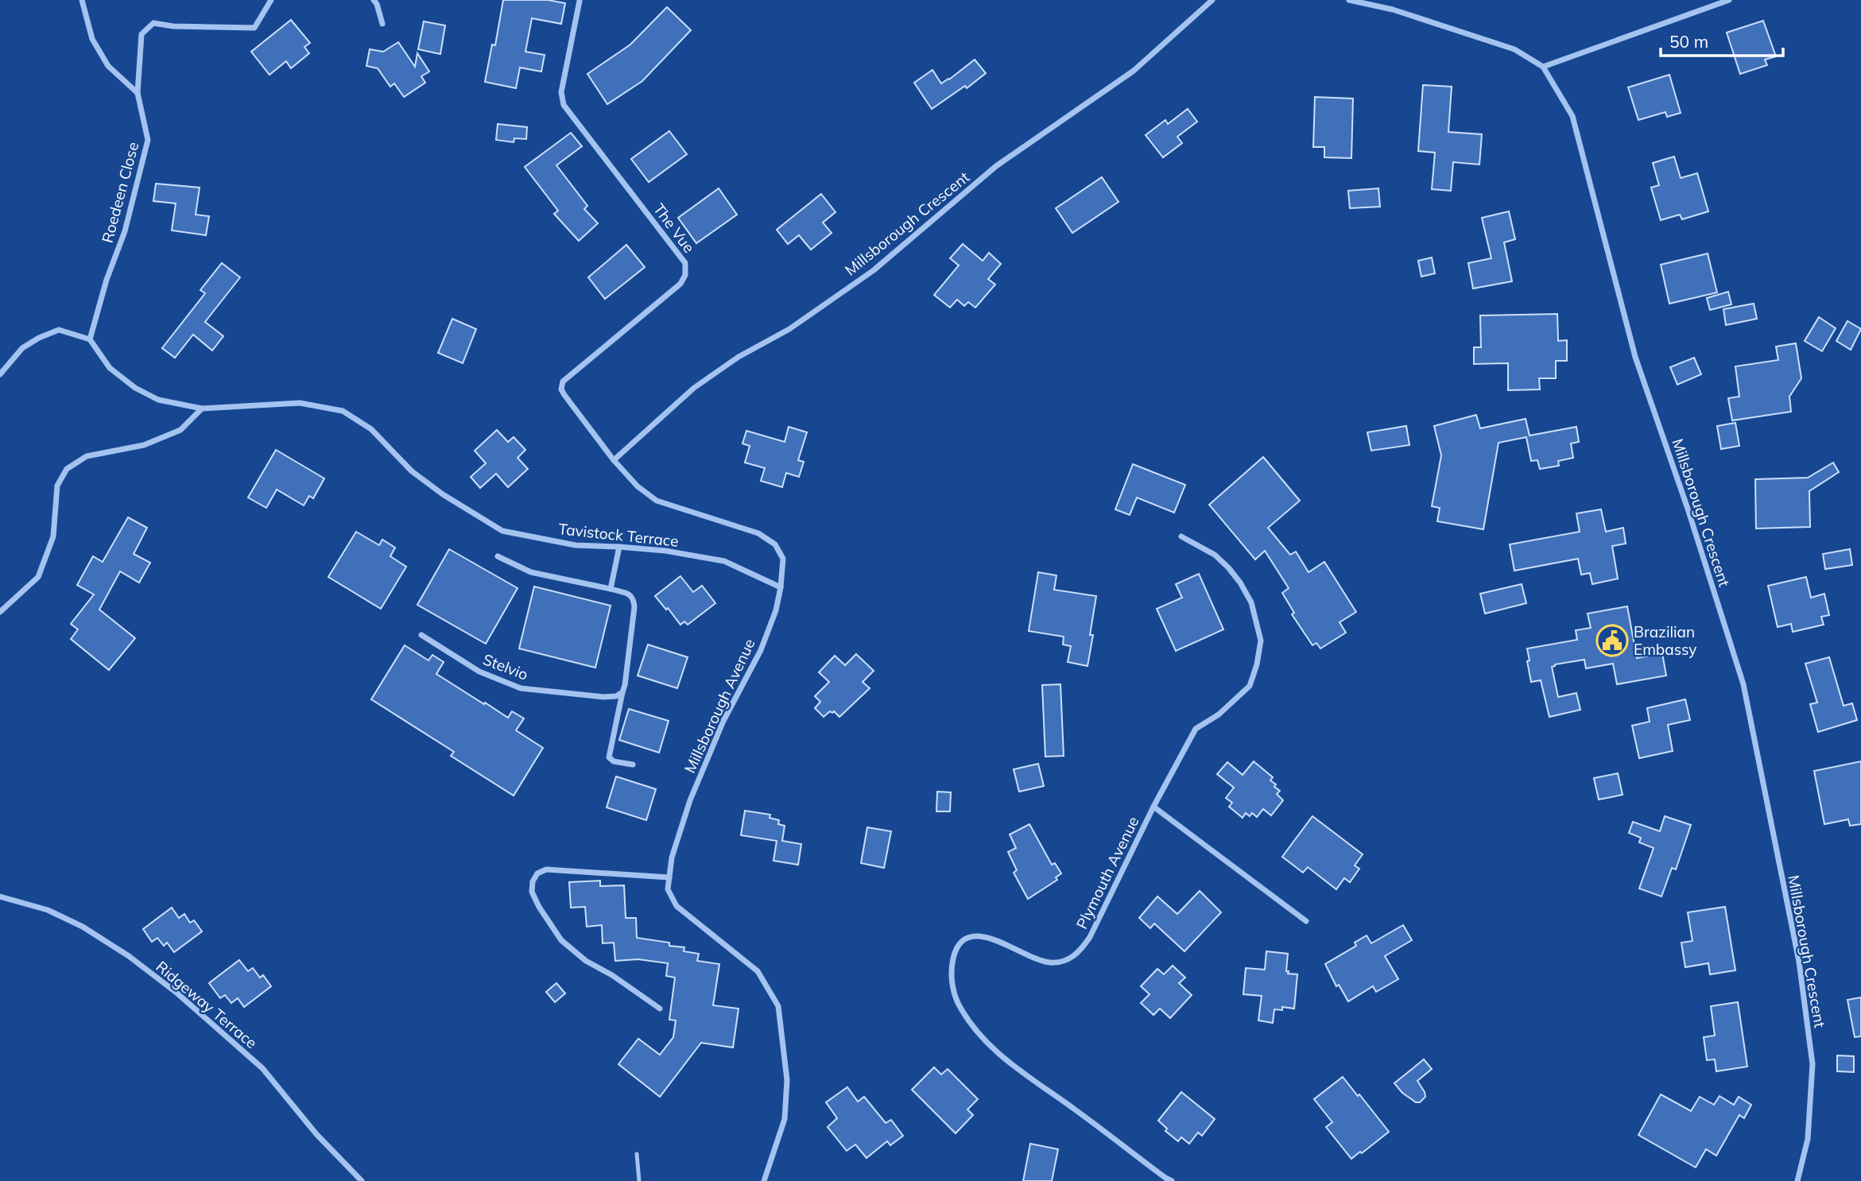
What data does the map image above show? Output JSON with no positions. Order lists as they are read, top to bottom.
{
  "streets": {
    "street": [
      "Roedeen Close",
      "Millsborough Crescent",
      "The Vue",
      "Tavistock Terrace",
      "Stelvio",
      "Millsborough Avenue",
      "Plymouth Avenue",
      "Ridgeway Terrace"
    ]
  },
  "crossings": [
    ["Roedeen Close", "Tavistock Terrace"],
    ["Millsborough Crescent", "The Vue"],
    ["Millsborough Crescent", "Millsborough Avenue"],
    ["The Vue", "Millsborough Avenue"],
    ["Tavistock Terrace", "Millsborough Avenue"]
  ],
  "places": {
    "public building": ["Brazilian Embassy"]
  },
  "scale_bar": "50 m"
}
